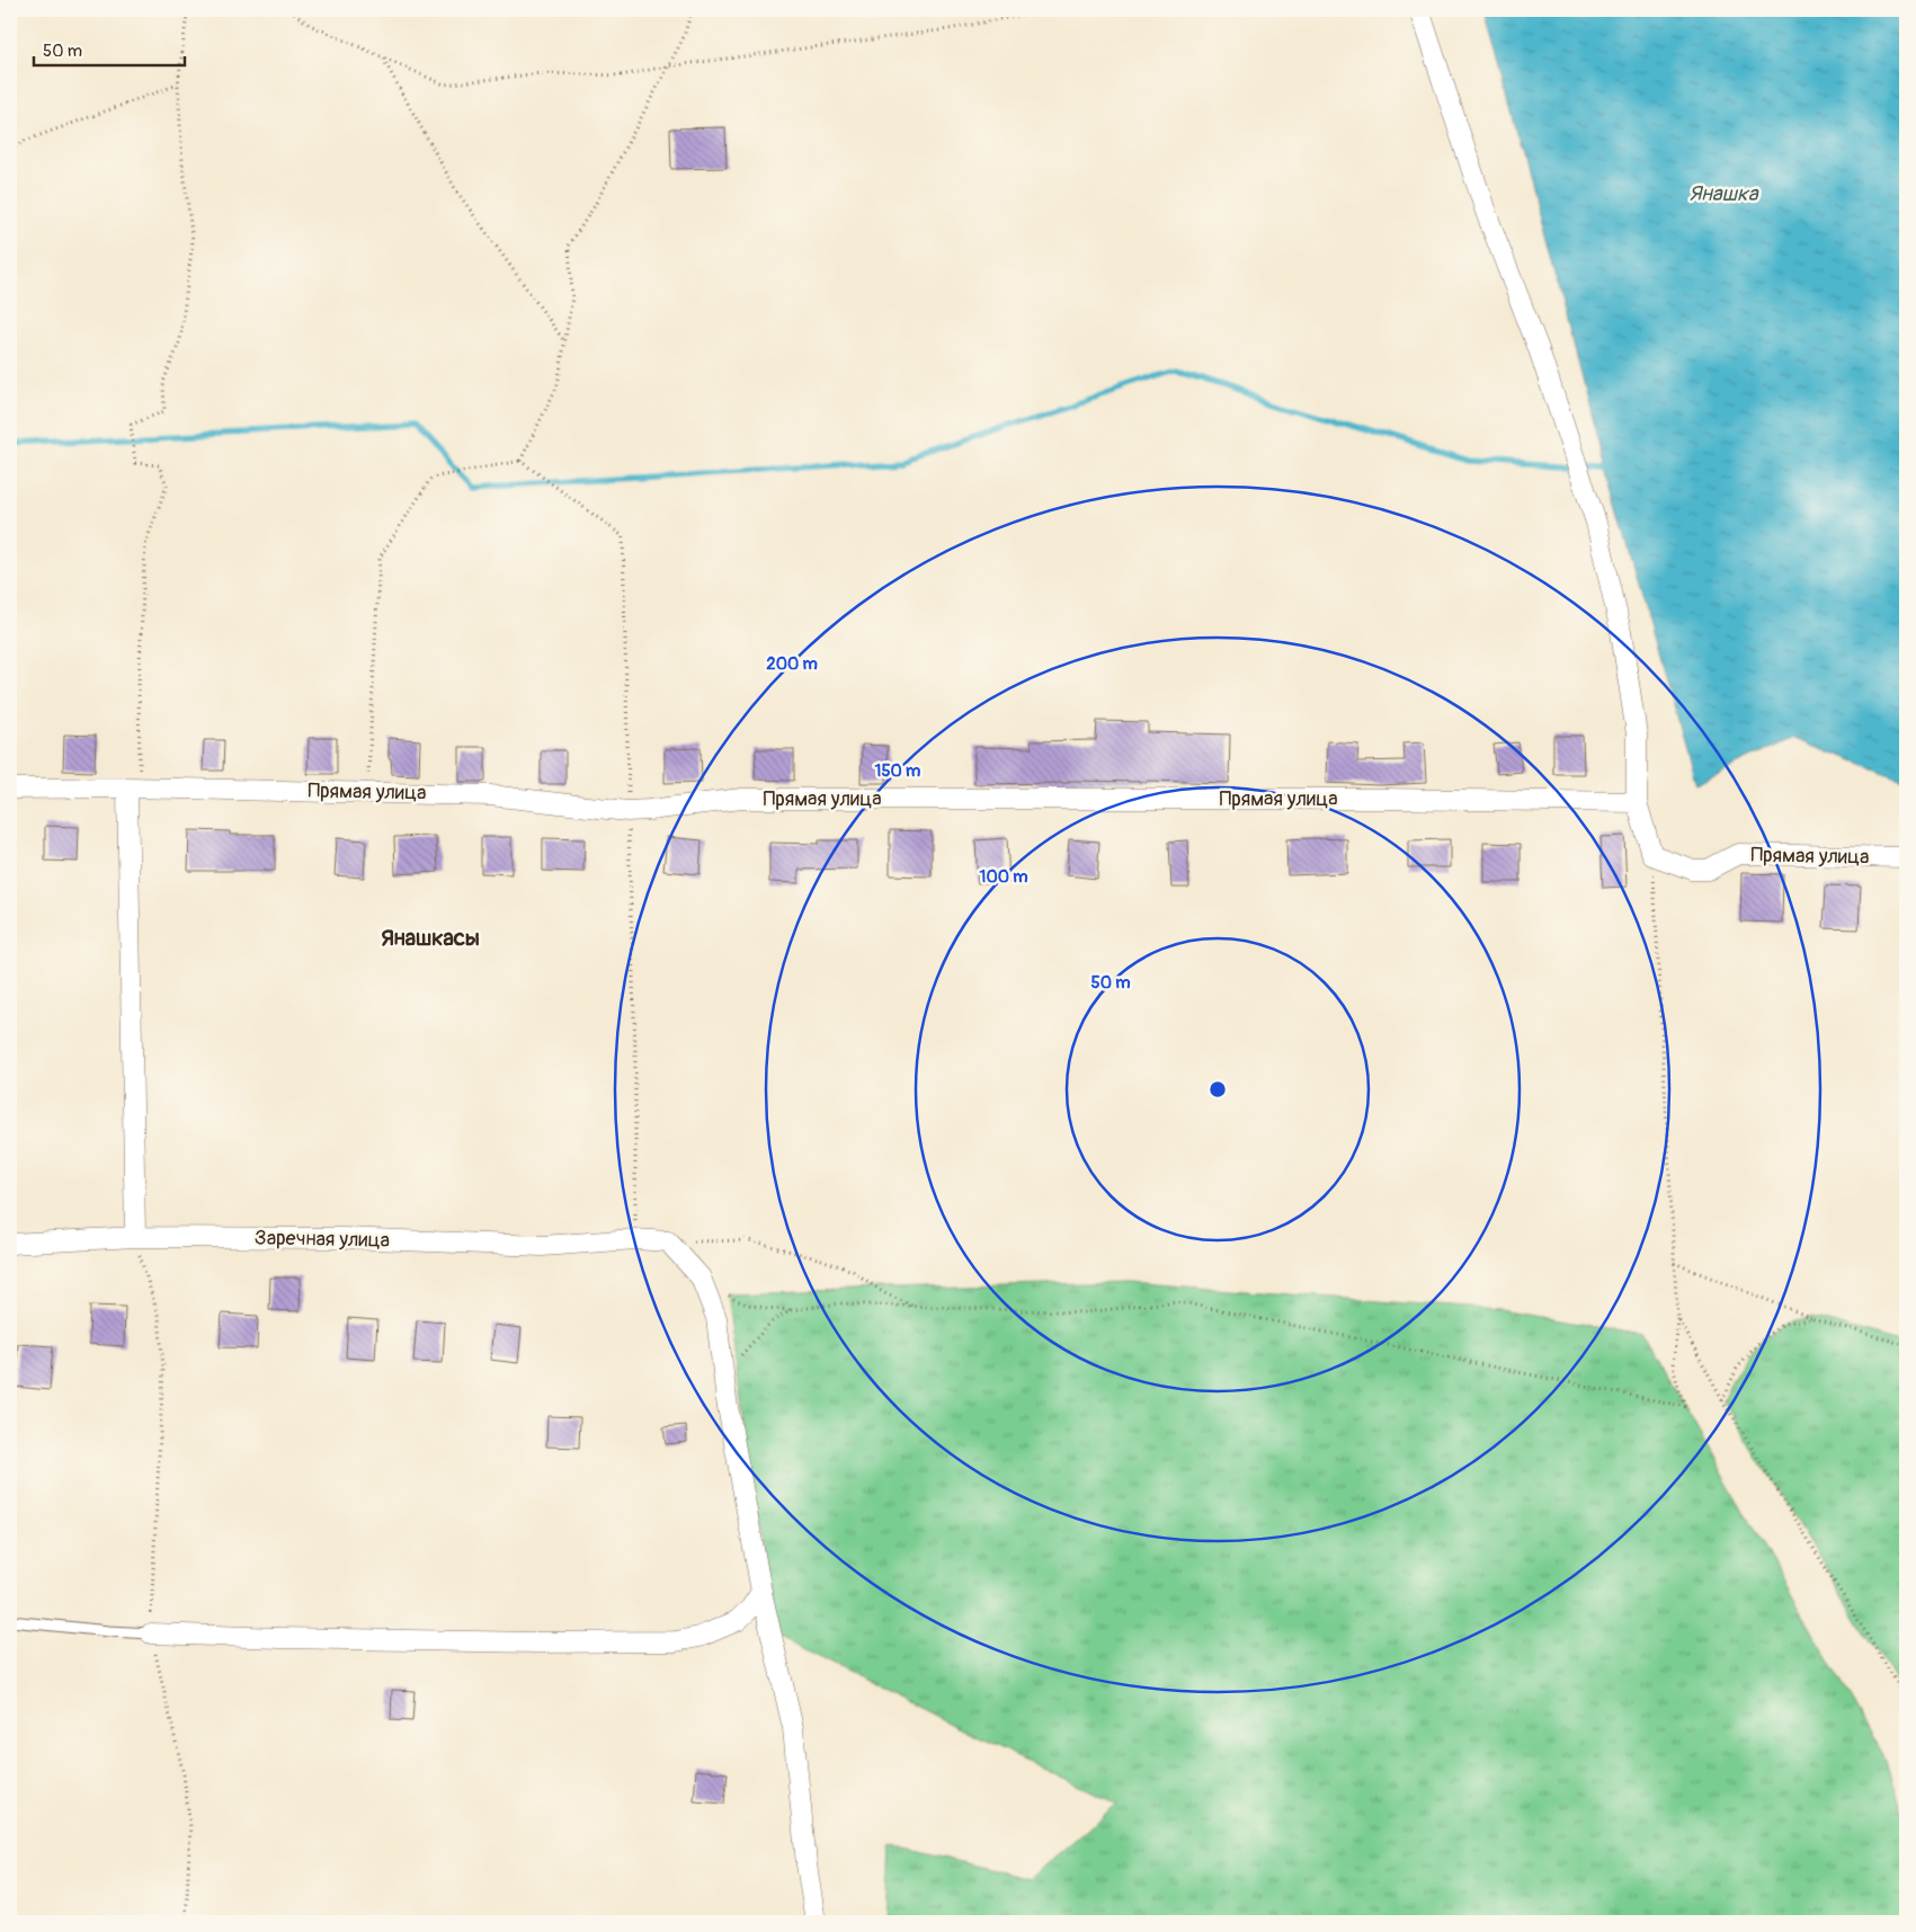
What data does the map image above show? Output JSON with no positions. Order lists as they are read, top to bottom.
{
  "streets": {
    "street": ["Прямая улица", "Заречная улица"]
  },
  "districts": ["Янашкасы"],
  "water": ["Янашка"],
  "scale_bar": "50 m",
  "rings": [
    "200 m",
    "150 m",
    "100 m",
    "50 m"
  ]
}
